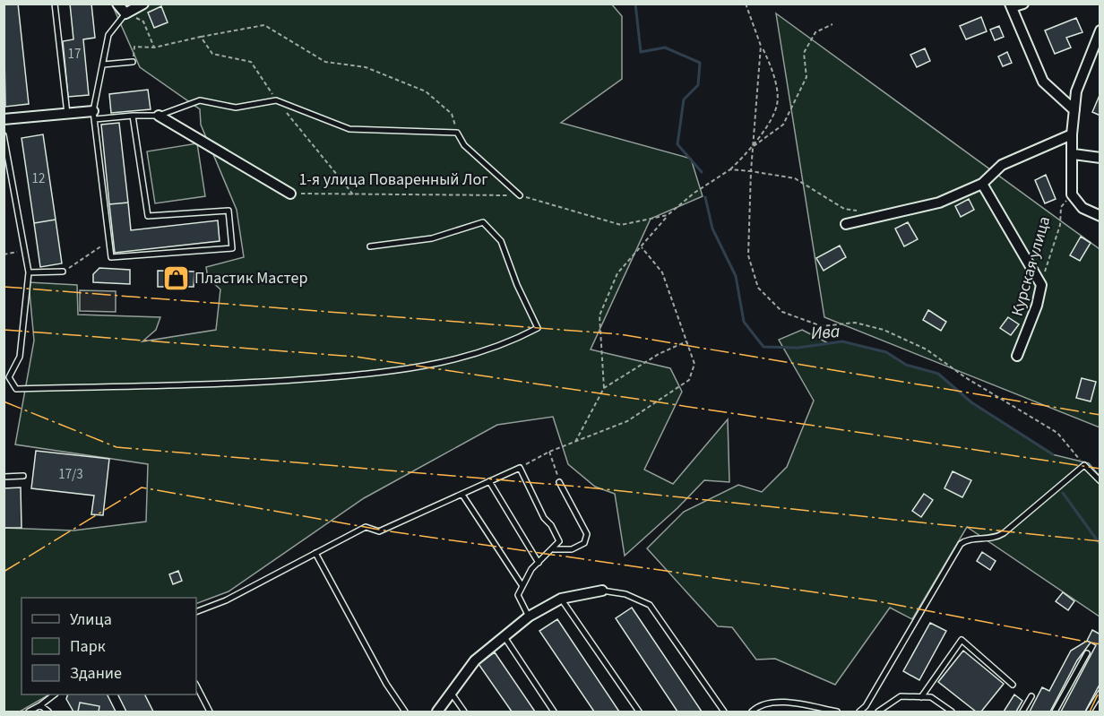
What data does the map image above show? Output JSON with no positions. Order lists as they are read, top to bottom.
{
  "streets": {
    "street": ["1-я улица Поваренный Лог", "Курская улица"]
  },
  "water": ["Ива"],
  "places": {
    "shop": ["Пластик Мастер"]
  },
  "house_numbers": ["17", "12", "17/3"],
  "legend": ["Улица", "Парк", "Здание"]
}
